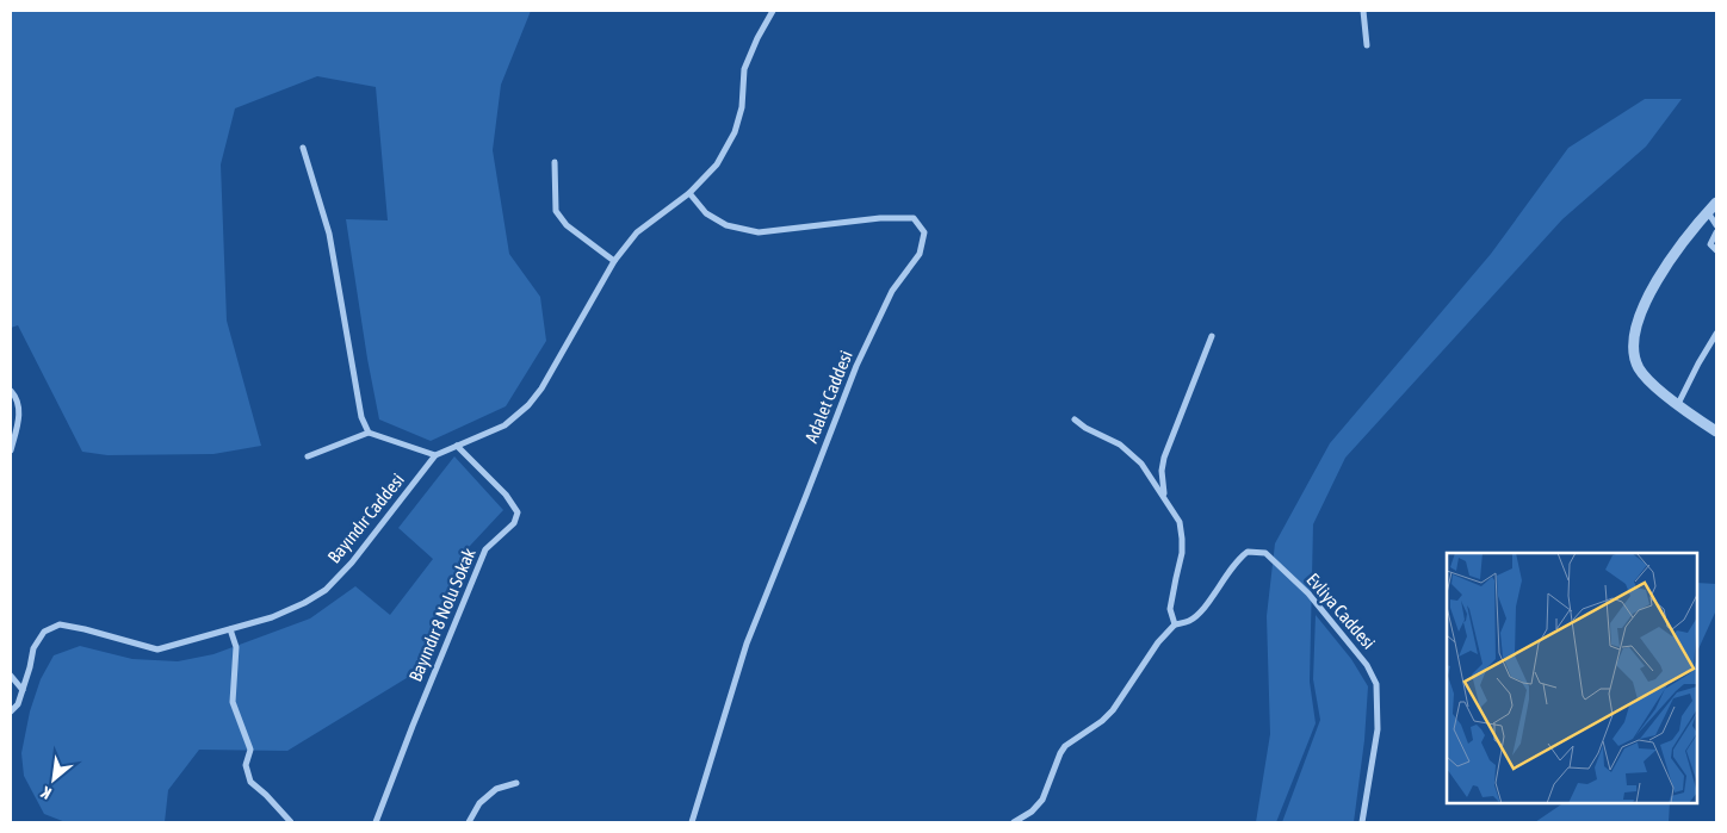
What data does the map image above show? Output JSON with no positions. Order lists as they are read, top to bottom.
{
  "streets": {
    "street": [
      "Adalet Caddesi",
      "Bayındır Caddesi",
      "Evliya Caddesi",
      "Bayındır 8 Nolu Sokak"
    ]
  },
  "crossings": [
    ["Adalet Caddesi", "Bayındır Caddesi"],
    ["Bayındır Caddesi", "Bayındır 8 Nolu Sokak"]
  ],
  "north": "bottom left"
}
